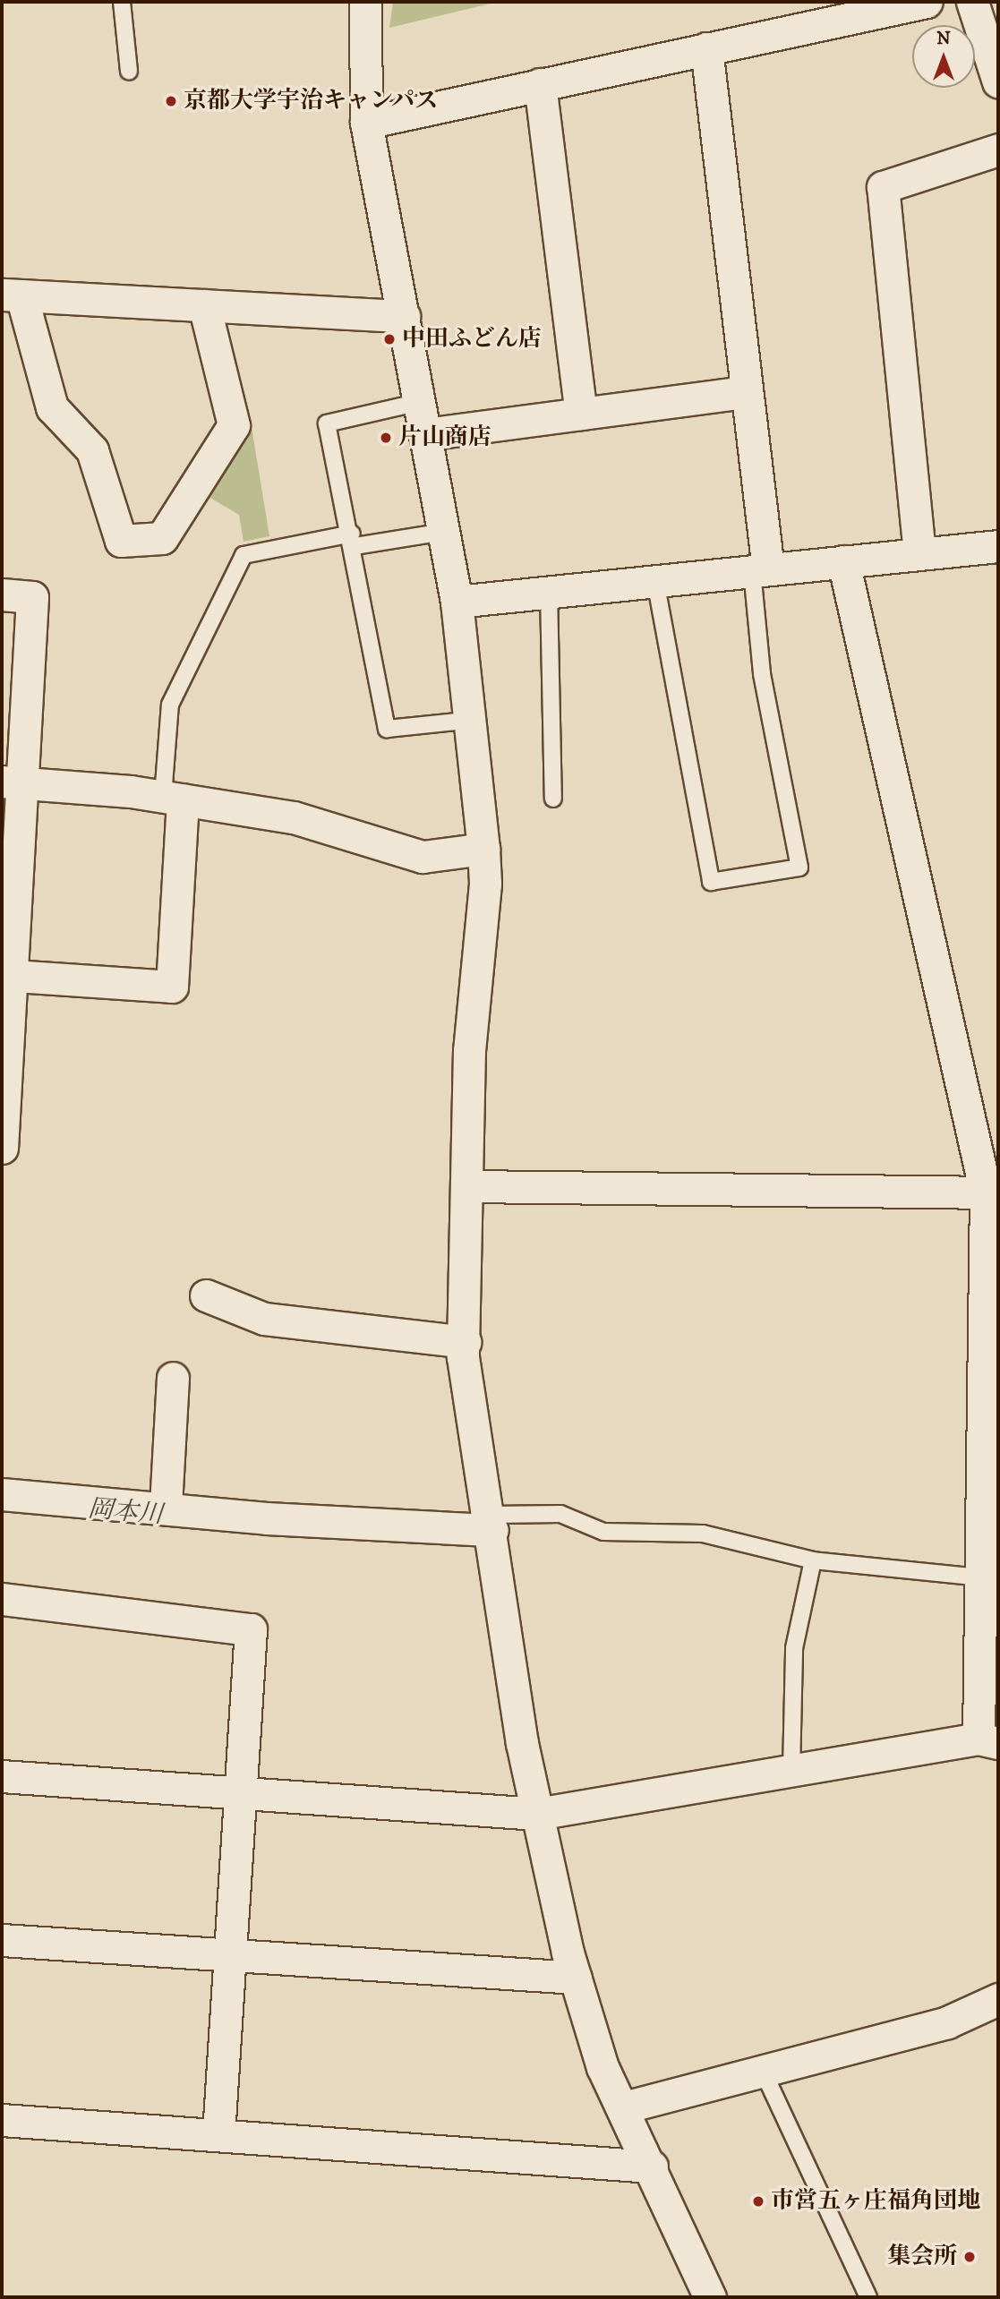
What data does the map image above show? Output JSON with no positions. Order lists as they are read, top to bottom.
{
  "water": ["岡本川"],
  "places": [
    "京都大学宇治キャンパス",
    "中田ふどん店",
    "片山商店",
    "市営五ヶ庄福角団地",
    "集会所"
  ],
  "north": "top"
}
